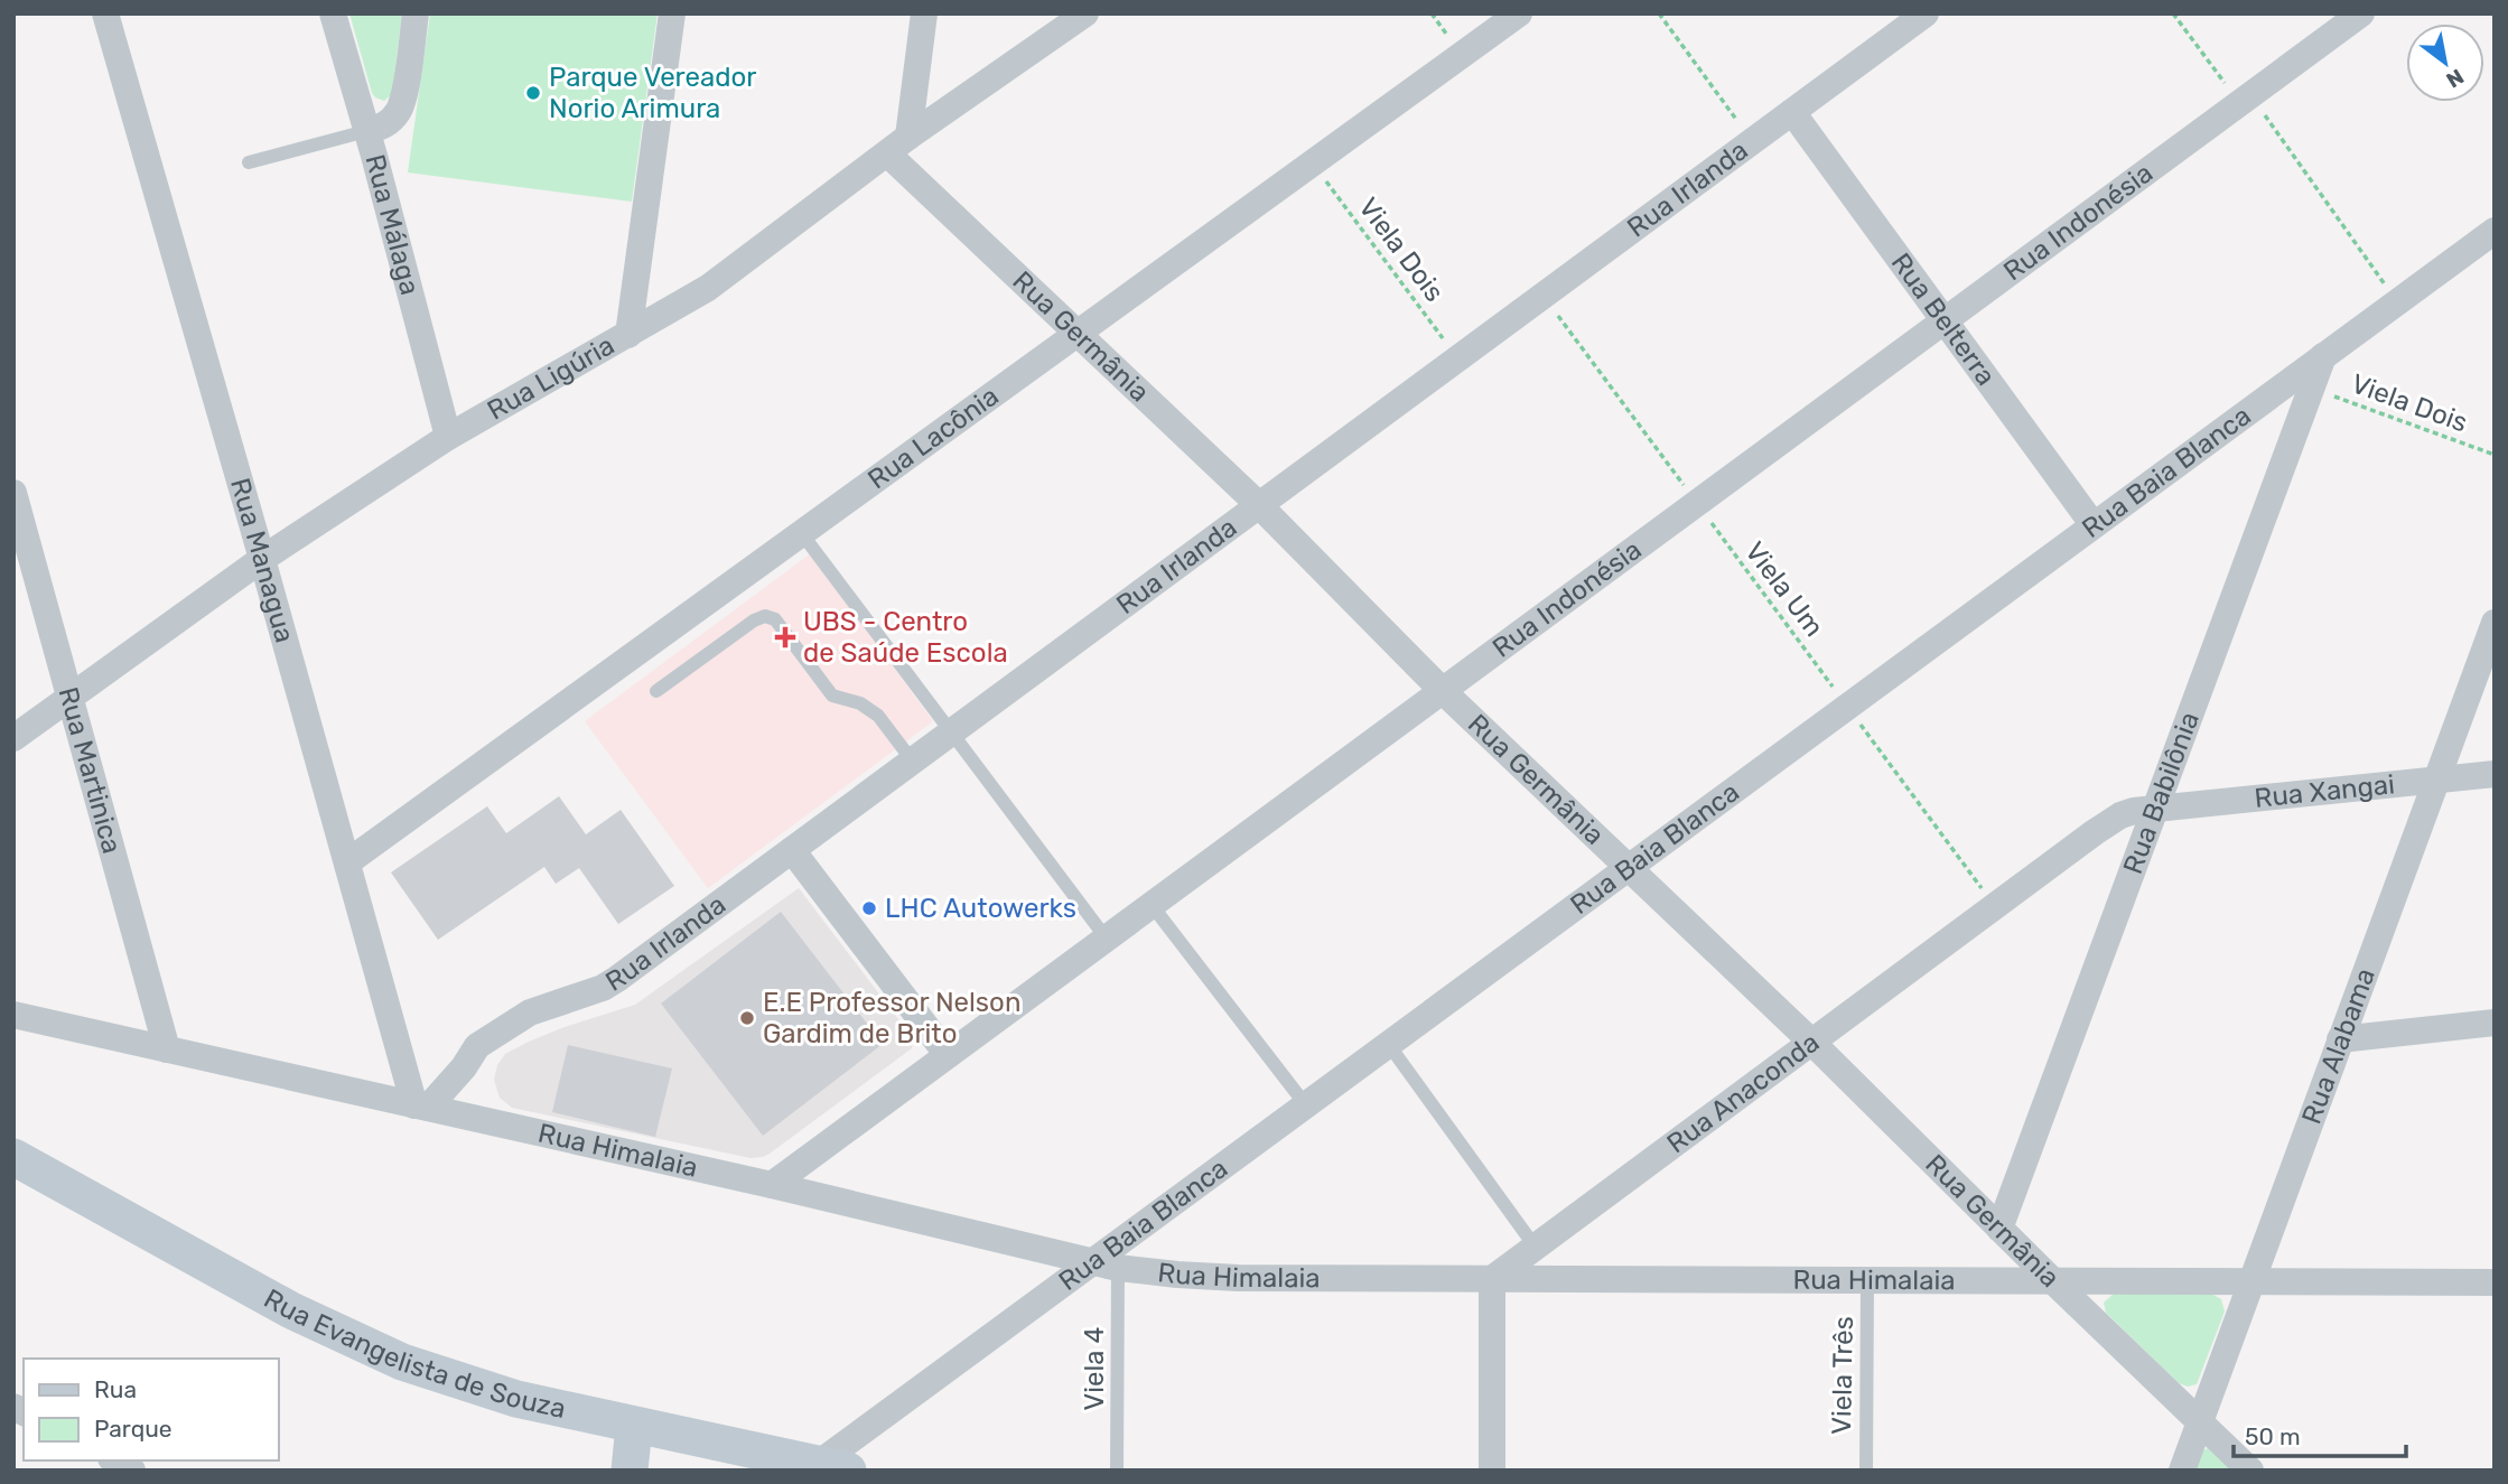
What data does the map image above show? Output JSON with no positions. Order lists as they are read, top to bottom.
{
  "streets": {
    "main road": ["Rua Evangelista de Souza"],
    "street": [
      "Rua Irlanda",
      "Rua Indonésia",
      "Rua Málaga",
      "Rua Belterra",
      "Rua Germânia",
      "Rua Ligúria",
      "Rua Lacônia",
      "Rua Baia Blanca",
      "Rua Managua",
      "Rua Martinica",
      "Rua Xangai",
      "Rua Babilônia",
      "Rua Alabama",
      "Rua Anaconda",
      "Rua Himalaia"
    ],
    "lane": ["Viela 4", "Viela Três"],
    "path": ["Viela Dois", "Viela Um"]
  },
  "crossings": [
    ["Rua Irlanda", "Viela Dois"],
    ["Rua Irlanda", "Rua Belterra"],
    ["Rua Irlanda", "Rua Germânia"],
    ["Rua Irlanda", "Rua Managua"],
    ["Rua Irlanda", "Viela Um"],
    ["Rua Irlanda", "Rua Himalaia"],
    ["Rua Indonésia", "Rua Belterra"],
    ["Rua Indonésia", "Rua Germânia"],
    ["Rua Indonésia", "Viela Um"],
    ["Rua Indonésia", "Rua Himalaia"],
    ["Rua Málaga", "Rua Ligúria"],
    ["Viela Dois", "Rua Lacônia"],
    ["Viela Dois", "Rua Babilônia"],
    ["Rua Belterra", "Rua Baia Blanca"],
    ["Rua Germânia", "Rua Ligúria"],
    ["Rua Germânia", "Rua Lacônia"],
    ["Rua Germânia", "Rua Baia Blanca"],
    ["Rua Germânia", "Rua Babilônia"],
    ["Rua Germânia", "Rua Alabama"],
    ["Rua Germânia", "Rua Anaconda"],
    ["Rua Germânia", "Rua Himalaia"],
    ["Rua Ligúria", "Rua Managua"],
    ["Rua Ligúria", "Rua Martinica"],
    ["Rua Lacônia", "Rua Managua"],
    ["Rua Baia Blanca", "Viela Um"],
    ["Rua Baia Blanca", "Rua Babilônia"],
    ["Rua Baia Blanca", "Rua Himalaia"],
    ["Rua Baia Blanca", "Rua Evangelista de Souza"],
    ["Rua Baia Blanca", "Viela 4"],
    ["Rua Managua", "Rua Himalaia"],
    ["Viela Um", "Rua Anaconda"],
    ["Rua Martinica", "Rua Himalaia"],
    ["Rua Xangai", "Rua Babilônia"],
    ["Rua Xangai", "Rua Alabama"],
    ["Rua Xangai", "Rua Anaconda"],
    ["Rua Babilônia", "Rua Anaconda"],
    ["Rua Alabama", "Rua Himalaia"],
    ["Rua Anaconda", "Rua Himalaia"],
    ["Rua Himalaia", "Viela 4"],
    ["Rua Himalaia", "Viela Três"]
  ],
  "places": {
    "other": ["Parque Vereador Norio Arimura", "LHC Autowerks", "E.E Professor Nelson Gardim de Brito"],
    "health": ["UBS - Centro de Saúde Escola"]
  },
  "legend": ["Rua", "Parque"],
  "scale_bar": "50 m",
  "north": "bottom right"
}
